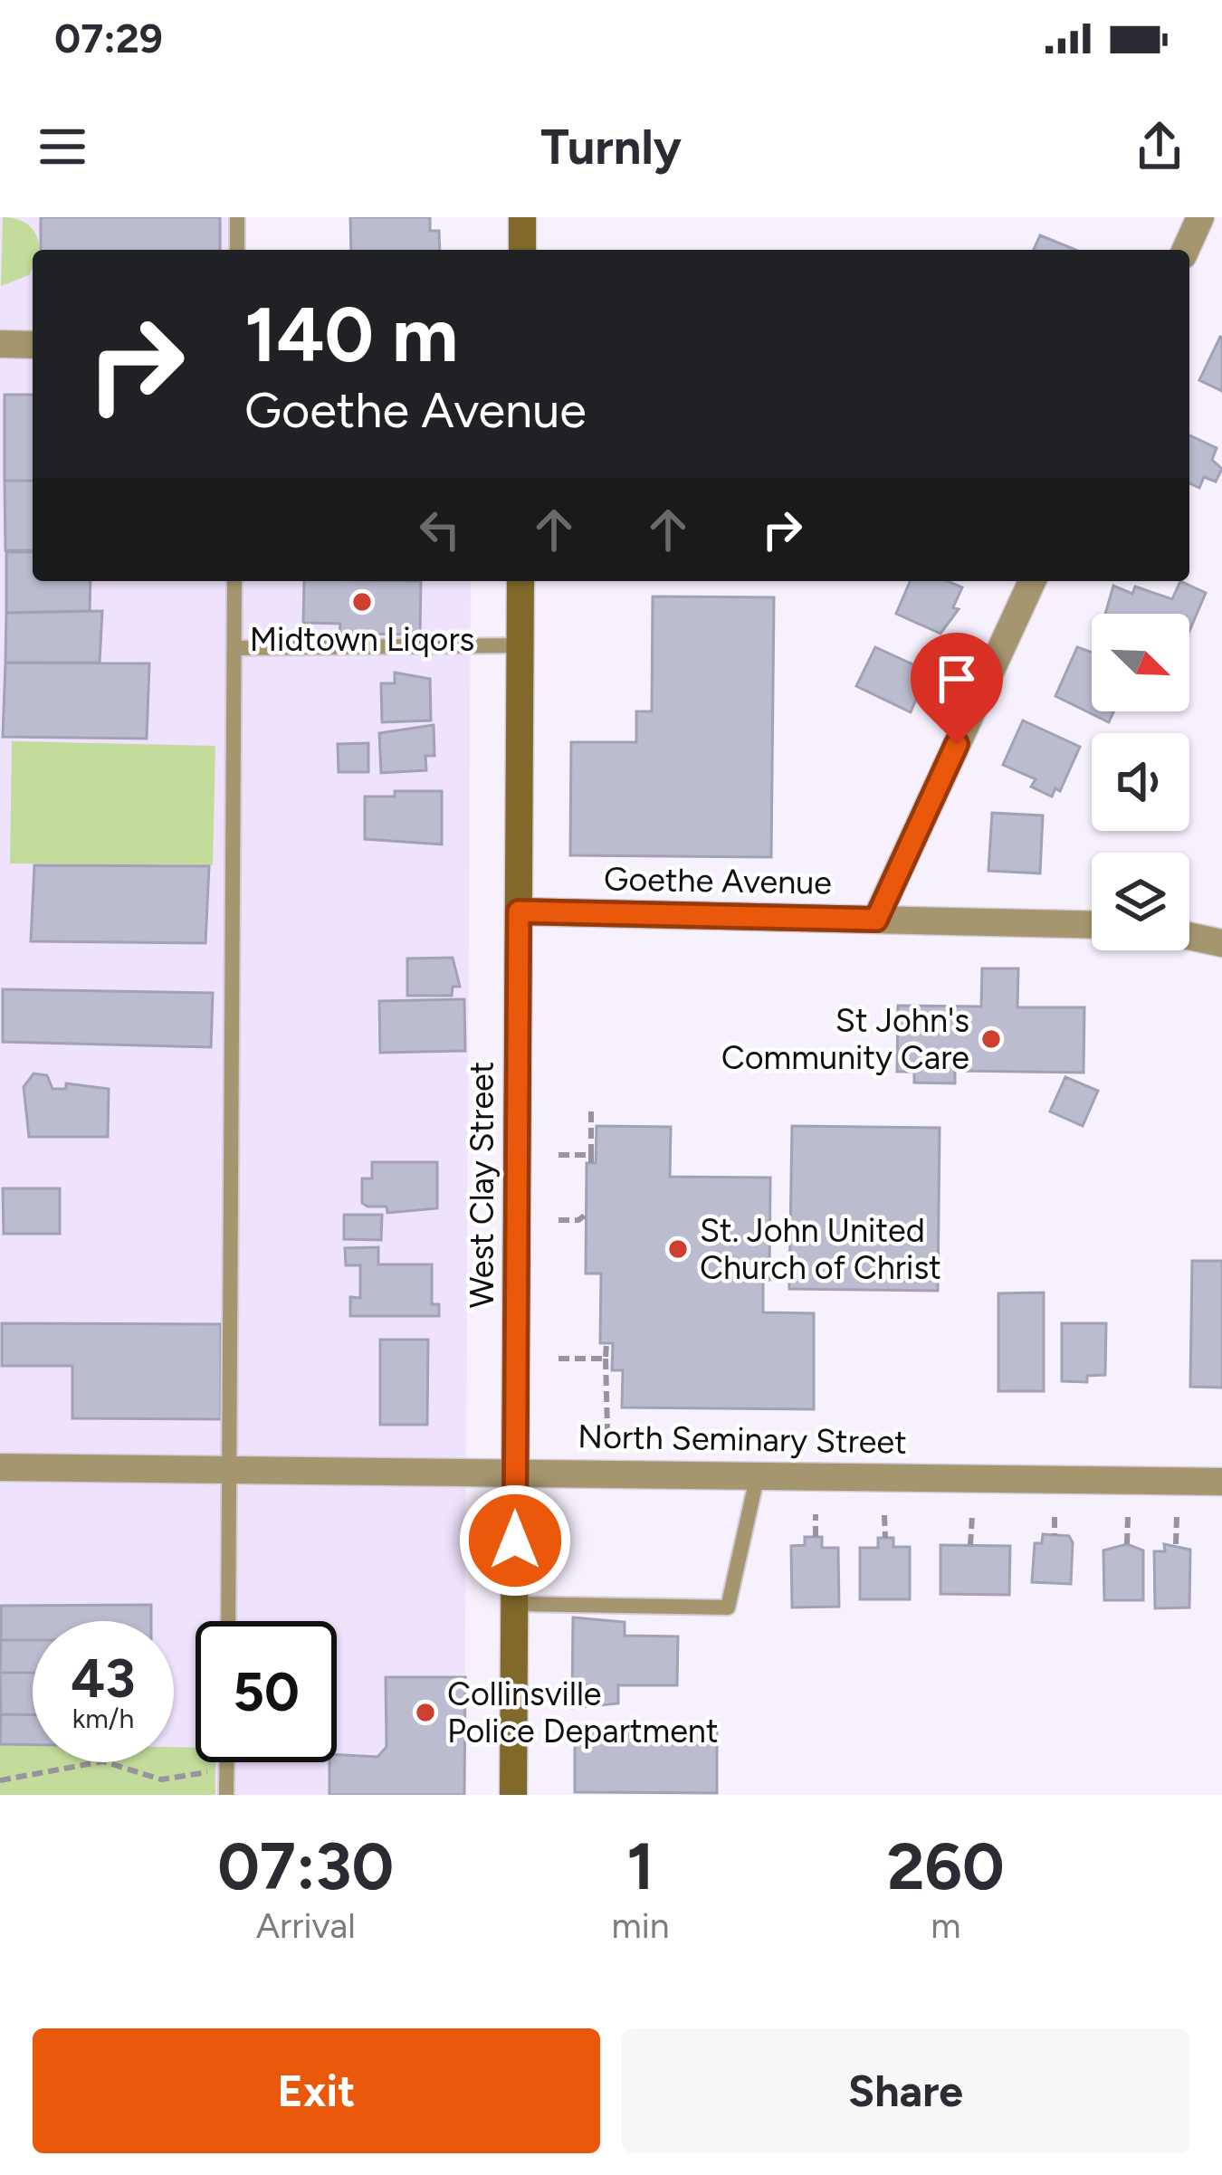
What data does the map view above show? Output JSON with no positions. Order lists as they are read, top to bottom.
{
  "streets": {
    "main road": ["West Clay Street"],
    "street": ["Goethe Avenue", "North Seminary Street"]
  },
  "crossings": [
    ["Goethe Avenue", "West Clay Street"],
    ["West Clay Street", "North Seminary Street"]
  ],
  "places": [
    "Midtown Liqors",
    "St John's Community Care",
    "St. John United Church of Christ",
    "Collinsville Police Department"
  ],
  "north": "bottom right",
  "page": {
    "status": "07:29",
    "header": "Turnly",
    "turn": ["140 m", "Goethe Avenue"],
    "speed": "43 km/h",
    "limit": "50",
    "eta": [
      "07:30",
      "Arrival",
      "1",
      "min",
      "260",
      "m"
    ],
    "buttons": ["Exit", "Share"]
  }
}
